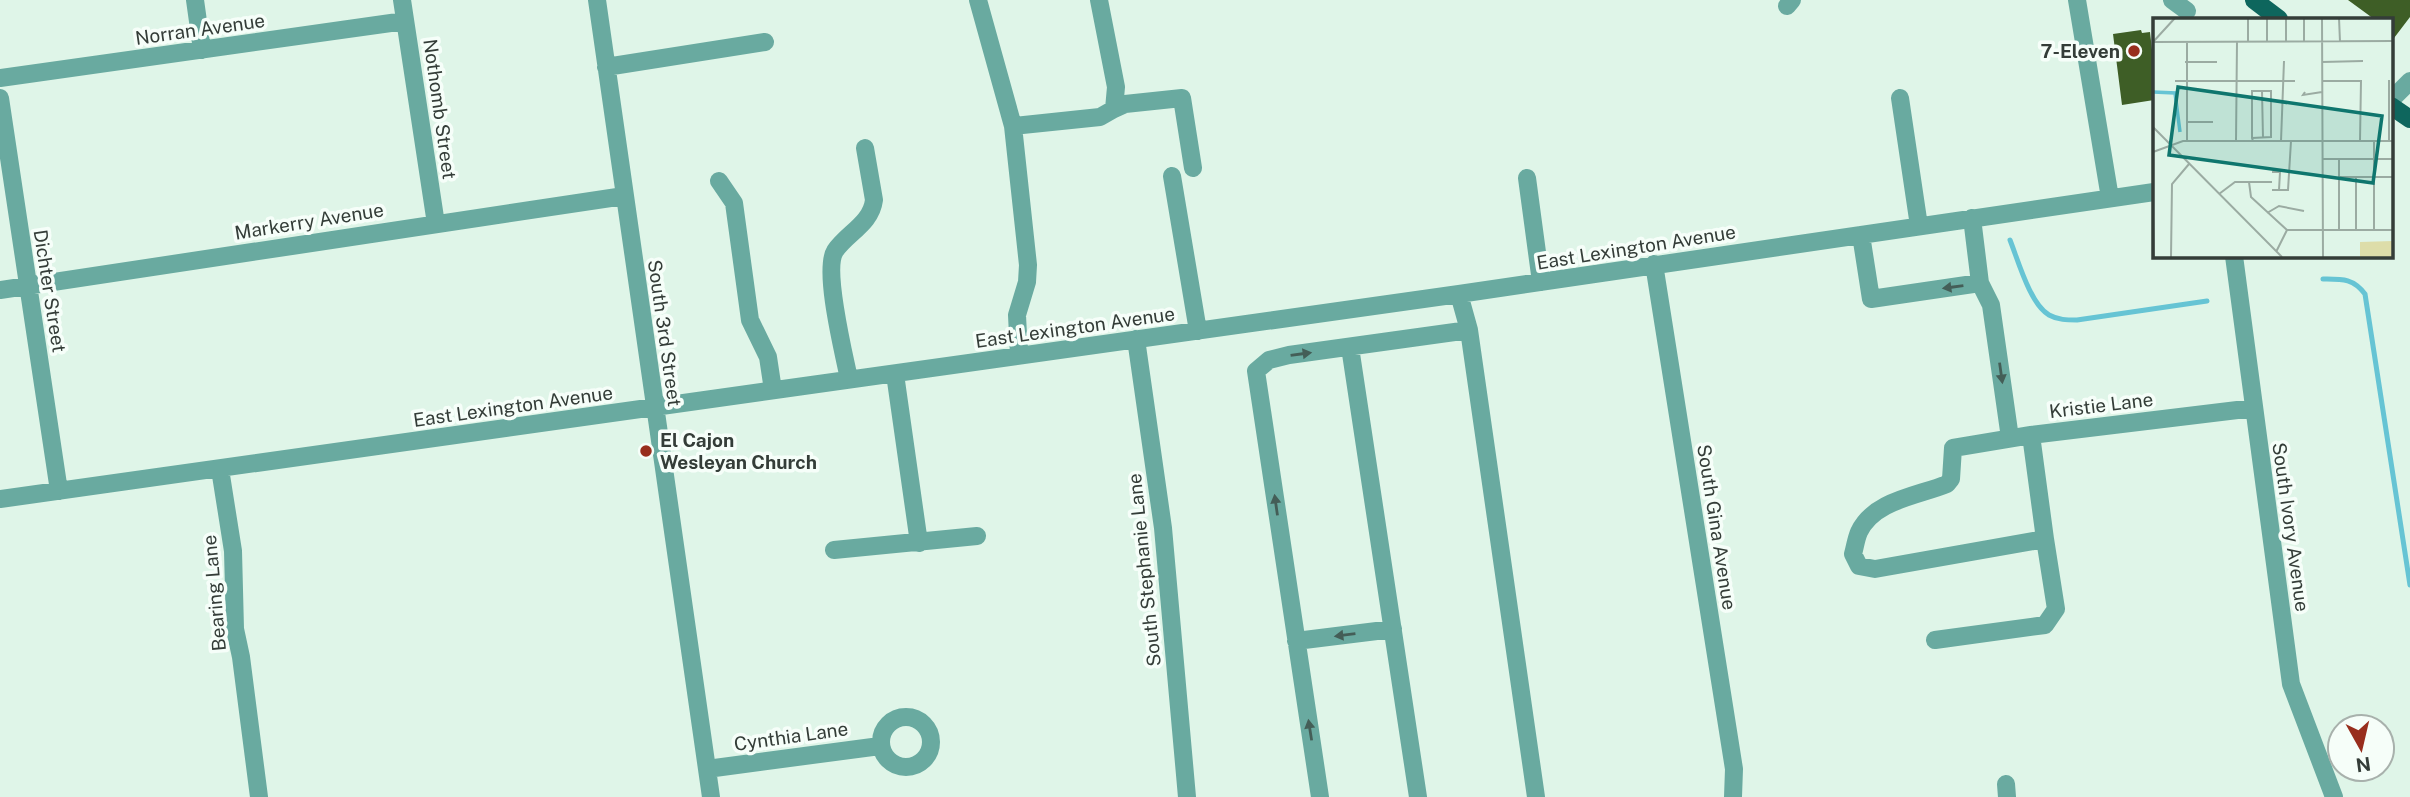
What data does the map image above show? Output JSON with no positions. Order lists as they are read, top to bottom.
{
  "streets": {
    "street": [
      "Norran Avenue",
      "Nothomb Street",
      "Markerry Avenue",
      "East Lexington Avenue",
      "Dichter Street",
      "South 3rd Street",
      "Kristie Lane",
      "South Gina Avenue",
      "South Ivory Avenue",
      "South Stephanie Lane",
      "Bearing Lane",
      "Cynthia Lane"
    ]
  },
  "crossings": [
    ["Norran Avenue", "Nothomb Street"],
    ["Nothomb Street", "Markerry Avenue"],
    ["Markerry Avenue", "Dichter Street"],
    ["Markerry Avenue", "South 3rd Street"],
    ["East Lexington Avenue", "Dichter Street"],
    ["East Lexington Avenue", "South 3rd Street"],
    ["East Lexington Avenue", "South Gina Avenue"],
    ["East Lexington Avenue", "South Stephanie Lane"],
    ["East Lexington Avenue", "Bearing Lane"],
    ["South 3rd Street", "Cynthia Lane"],
    ["Kristie Lane", "South Ivory Avenue"]
  ],
  "places": ["7-Eleven", "El Cajon Wesleyan Church"],
  "north": "bottom"
}
